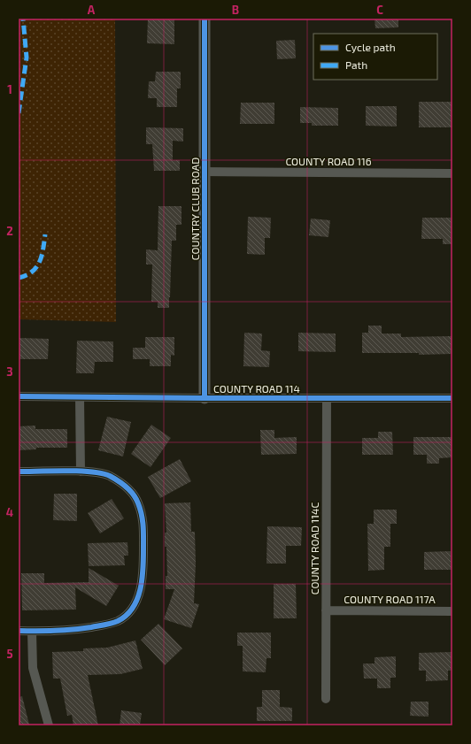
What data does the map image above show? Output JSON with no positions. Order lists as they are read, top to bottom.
{
  "streets": {
    "street": [
      "COUNTY ROAD 116",
      "COUNTRY CLUB ROAD",
      "COUNTY ROAD 114",
      "COUNTY ROAD 114C",
      "COUNTY ROAD 117A"
    ]
  },
  "crossings": [
    ["COUNTY ROAD 116", "COUNTRY CLUB ROAD"],
    ["COUNTRY CLUB ROAD", "COUNTY ROAD 114"],
    ["COUNTY ROAD 114", "COUNTY ROAD 114C"],
    ["COUNTY ROAD 114C", "COUNTY ROAD 117A"]
  ],
  "legend": ["Cycle path", "Path"],
  "grid": {
    "columns": ["A", "B", "C"],
    "rows": [
      "1",
      "2",
      "3",
      "4",
      "5"
    ]
  }
}
